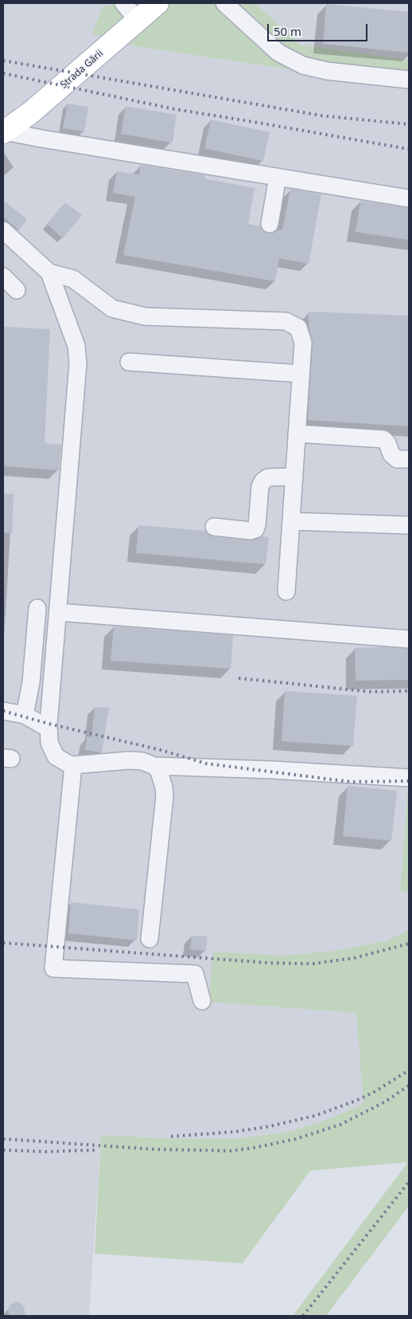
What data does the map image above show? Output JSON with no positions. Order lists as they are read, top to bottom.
{
  "streets": {
    "main road": ["Strada Gării"]
  },
  "scale_bar": "50 m"
}
